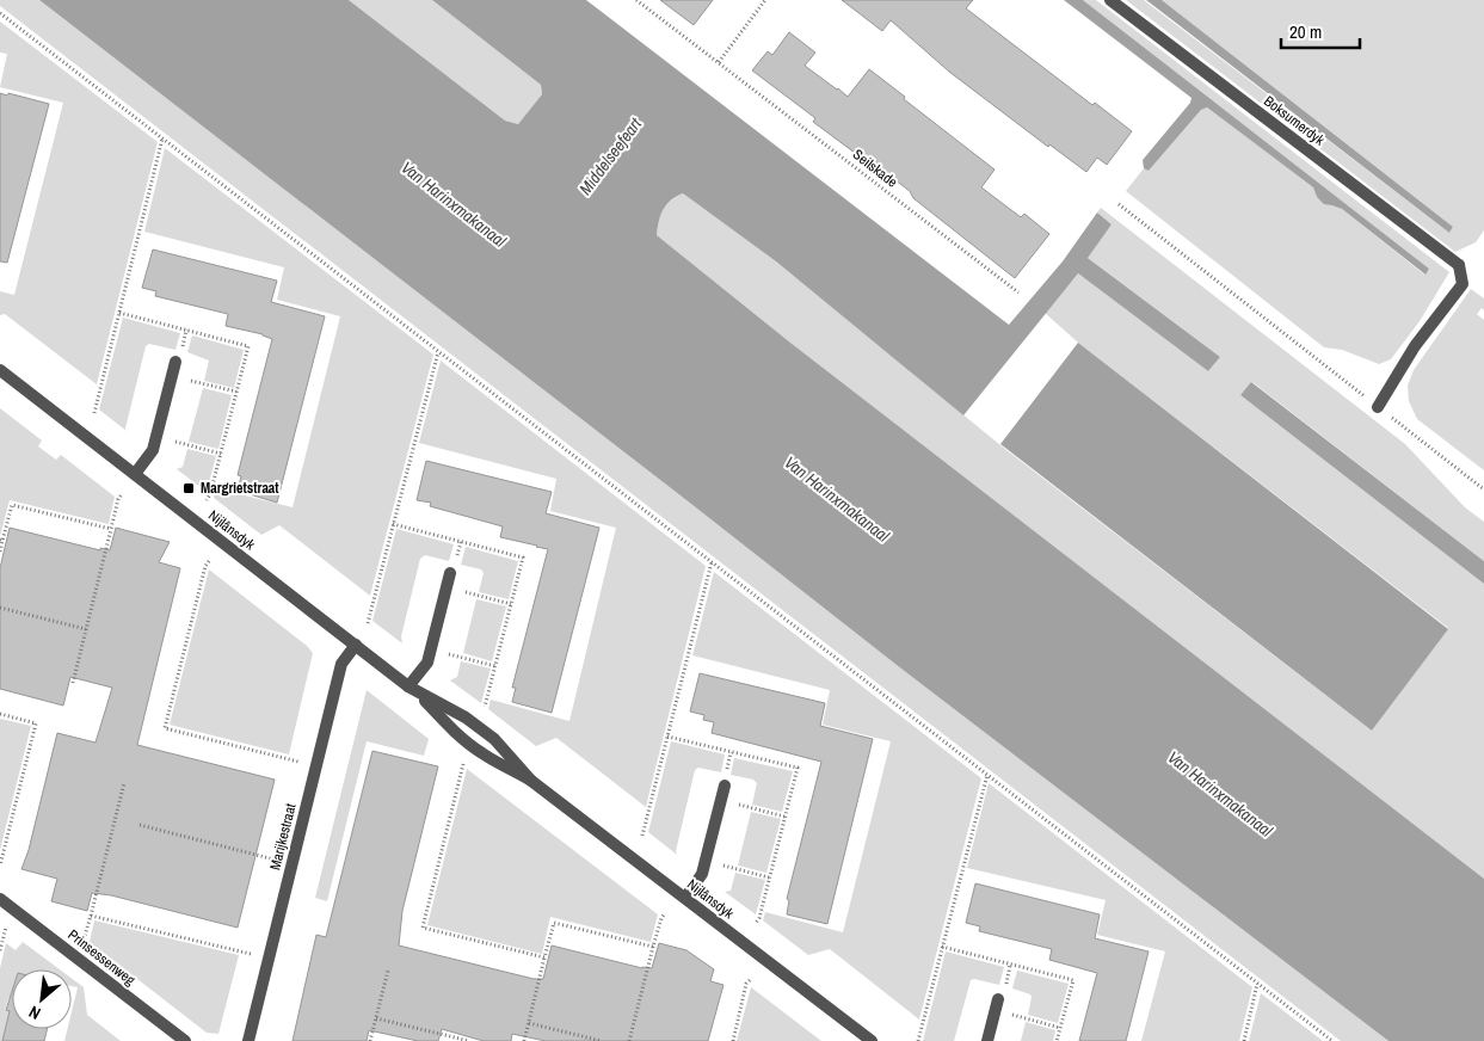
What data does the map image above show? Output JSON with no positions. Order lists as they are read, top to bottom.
{
  "streets": {
    "street": [
      "Boksumerdyk",
      "Nijlânsdyk",
      "Marijkestraat",
      "Prinsessenweg"
    ],
    "path": ["Seilskade"]
  },
  "crossings": [
    ["Nijlânsdyk", "Marijkestraat"]
  ],
  "water": ["Middelseefeart", "Van Harinxmakanaal"],
  "places": {
    "transit": ["Margrietstraat"]
  },
  "scale_bar": "20 m",
  "north": "bottom left"
}
